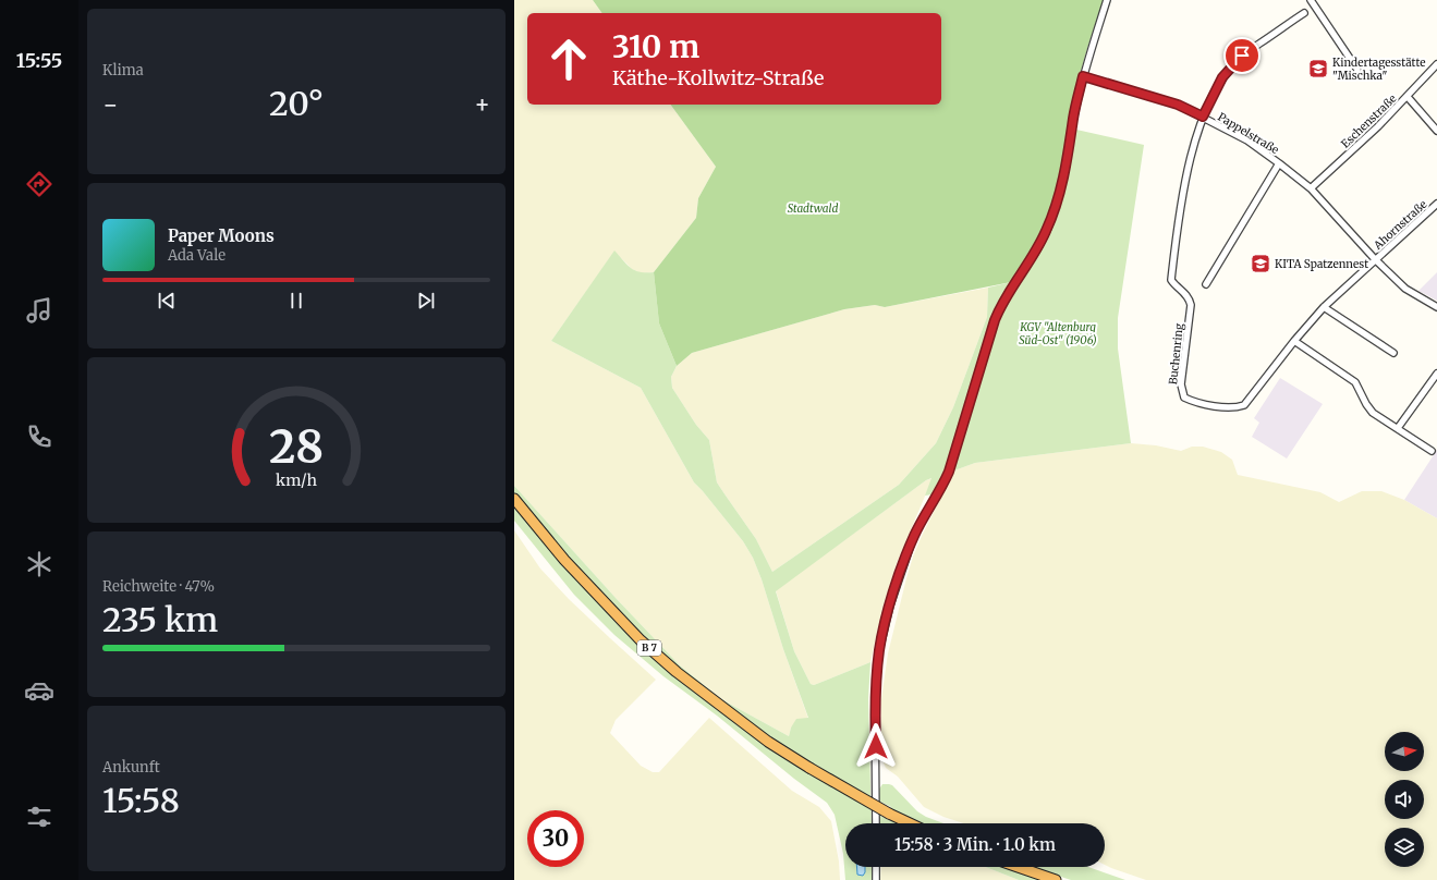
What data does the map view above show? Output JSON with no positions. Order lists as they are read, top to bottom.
{
  "streets": {
    "highway": ["B 7"],
    "street": [
      "Eschenstraße",
      "Pappelstraße",
      "Ahornstraße",
      "Buchenring"
    ]
  },
  "crossings": [
    ["Eschenstraße", "Pappelstraße"],
    ["Pappelstraße", "Ahornstraße"],
    ["Pappelstraße", "Buchenring"],
    ["Ahornstraße", "Buchenring"]
  ],
  "parks": ["Stadtwald", "KGV \"Altenburg Süd-Ost\" (1906)"],
  "places": {
    "school or university": ["Kindertagesstätte \"Mischka\"", "KITA Spatzennest"]
  },
  "north": "right",
  "page": {
    "tabs": "15:55",
    "tile": [
      "Klima",
      ["Reichweite · 47%", "235 km"],
      ["Ankunft", "15:58"]
    ],
    "turn": ["310 m", "Käthe-Kollwitz-Straße"],
    "heat": ["−", "20°", "+"],
    "song": ["Paper Moons", "Ada Vale"],
    "limit": "30",
    "trip": "15:58 · 3 Min. · 1.0 km",
    "gauge": ["28", "km/h"]
  }
}
